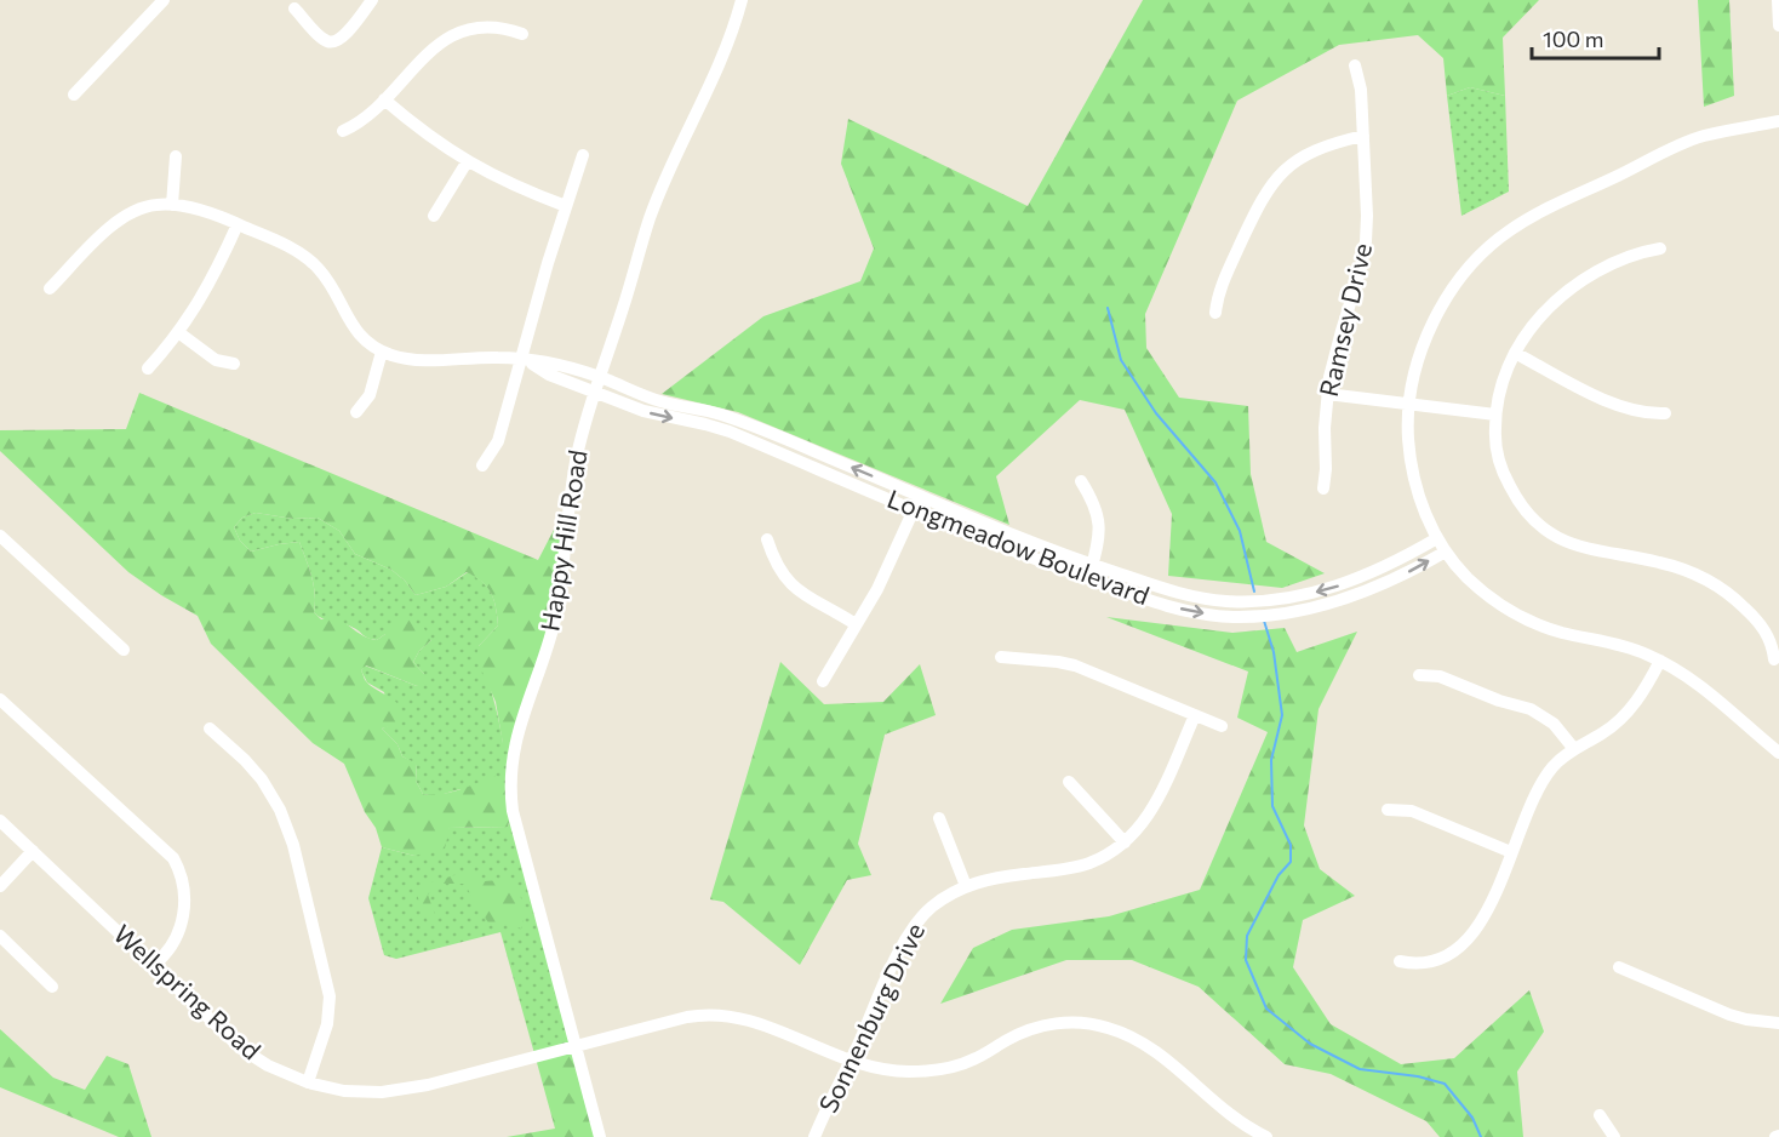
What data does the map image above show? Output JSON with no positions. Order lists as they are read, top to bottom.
{
  "streets": {
    "street": [
      "Ramsey Drive",
      "Happy Hill Road",
      "Longmeadow Boulevard",
      "Wellspring Road",
      "Sonnenburg Drive"
    ]
  },
  "crossings": [
    ["Happy Hill Road", "Longmeadow Boulevard"],
    ["Happy Hill Road", "Wellspring Road"],
    ["Wellspring Road", "Sonnenburg Drive"]
  ],
  "scale_bar": "100 m"
}
